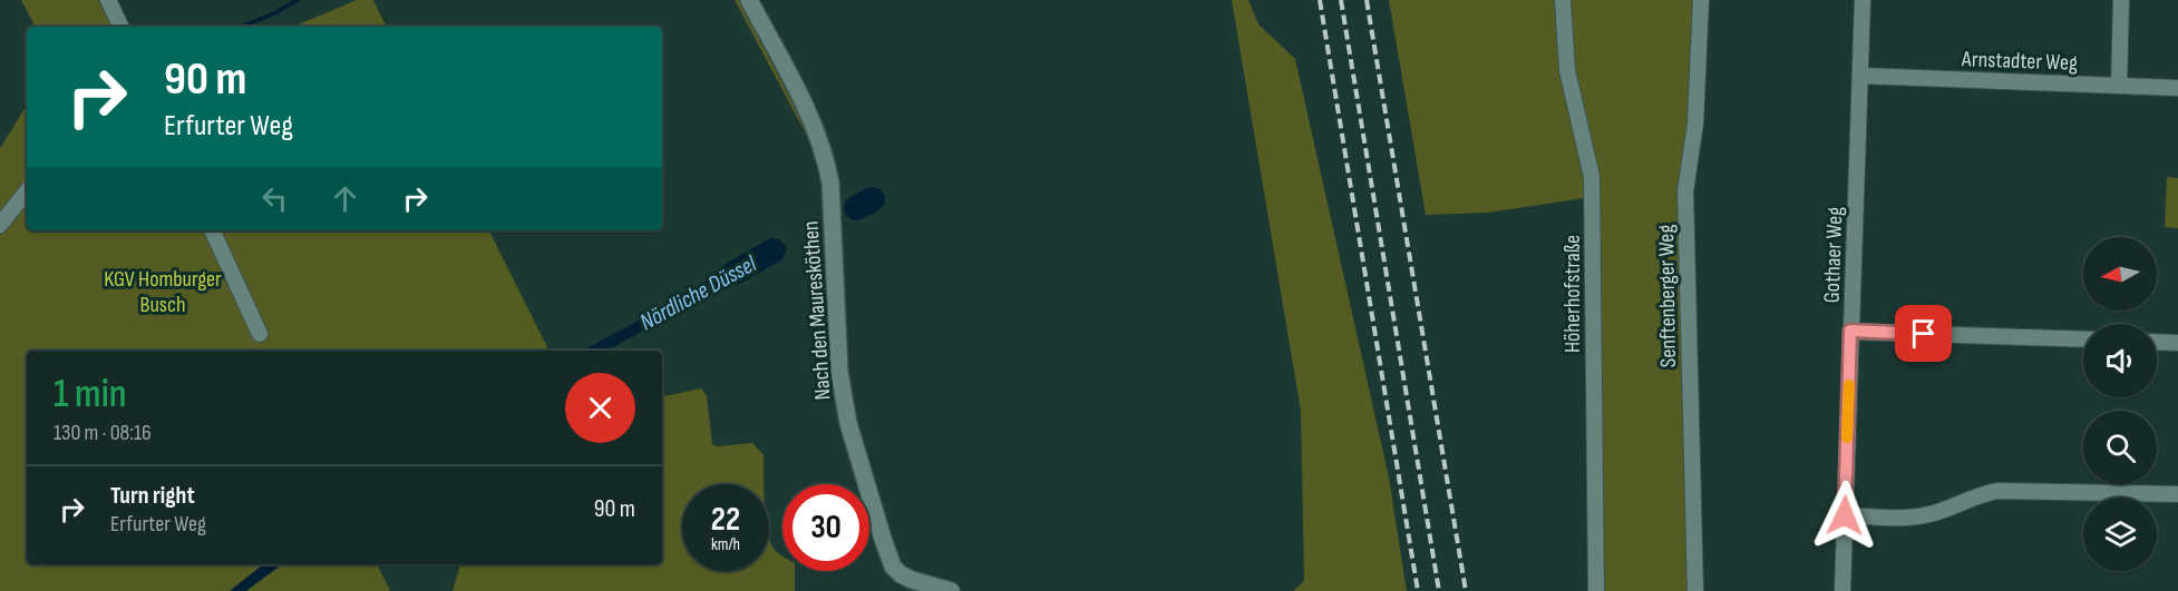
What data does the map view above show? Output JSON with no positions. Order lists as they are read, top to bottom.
{
  "streets": {
    "street": [
      "Arnstadter Weg",
      "Gothaer Weg",
      "Höherhofstraße",
      "Senftenberger Weg",
      "Nach den Mauresköthen"
    ]
  },
  "crossings": [
    ["Arnstadter Weg", "Gothaer Weg"]
  ],
  "water": ["Nördliche Düssel"],
  "parks": ["KGV Homburger Busch"],
  "north": "left",
  "page": {
    "turn": ["90 m", "Erfurter Weg"],
    "heading": ["1 min", "130 m · 08:16"],
    "list": [
      {
        "name": "Turn right",
        "note": "Erfurter Weg",
        "value": "90 m"
      }
    ],
    "speed": "22 km/h",
    "limit": "30"
  }
}
